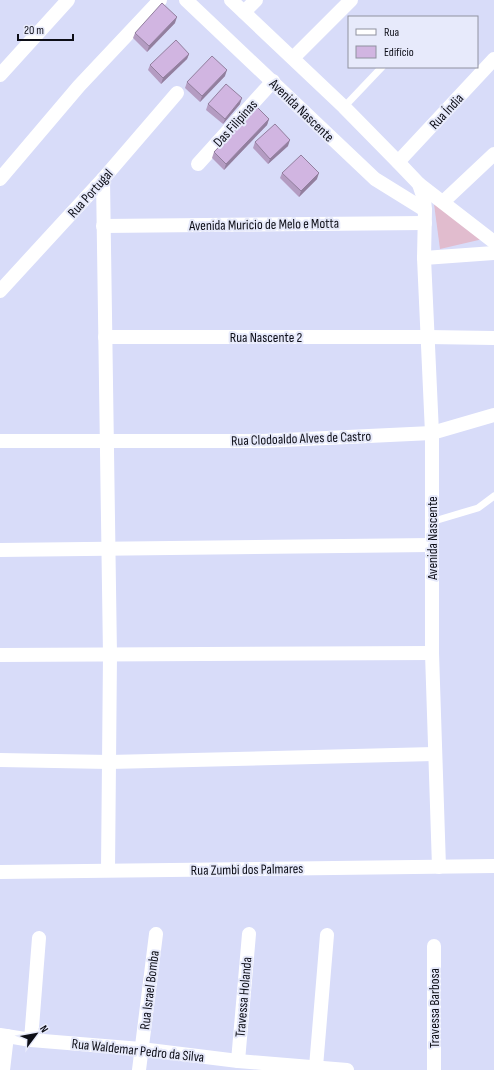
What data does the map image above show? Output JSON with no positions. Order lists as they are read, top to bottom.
{
  "streets": {
    "street": [
      "Avenida Nascente",
      "Rua Índia",
      "Das Filipinas",
      "Rua Portugal",
      "Avenida Muricio de Melo e Motta",
      "Rua Nascente 2",
      "Rua Clodoaldo Alves de Castro",
      "Rua Zumbi dos Palmares",
      "Rua Israel Bomba",
      "Travessa Holanda",
      "Travessa Barbosa",
      "Rua Waldemar Pedro da Silva"
    ]
  },
  "crossings": [
    ["Avenida Nascente", "Rua Índia"],
    ["Avenida Nascente", "Das Filipinas"],
    ["Avenida Nascente", "Avenida Muricio de Melo e Motta"],
    ["Avenida Nascente", "Rua Nascente 2"],
    ["Avenida Nascente", "Rua Clodoaldo Alves de Castro"],
    ["Avenida Nascente", "Rua Zumbi dos Palmares"],
    ["Rua Israel Bomba", "Rua Waldemar Pedro da Silva"],
    ["Travessa Holanda", "Rua Waldemar Pedro da Silva"]
  ],
  "legend": ["Rua", "Edifício"],
  "scale_bar": "20 m",
  "north": "top right"
}
